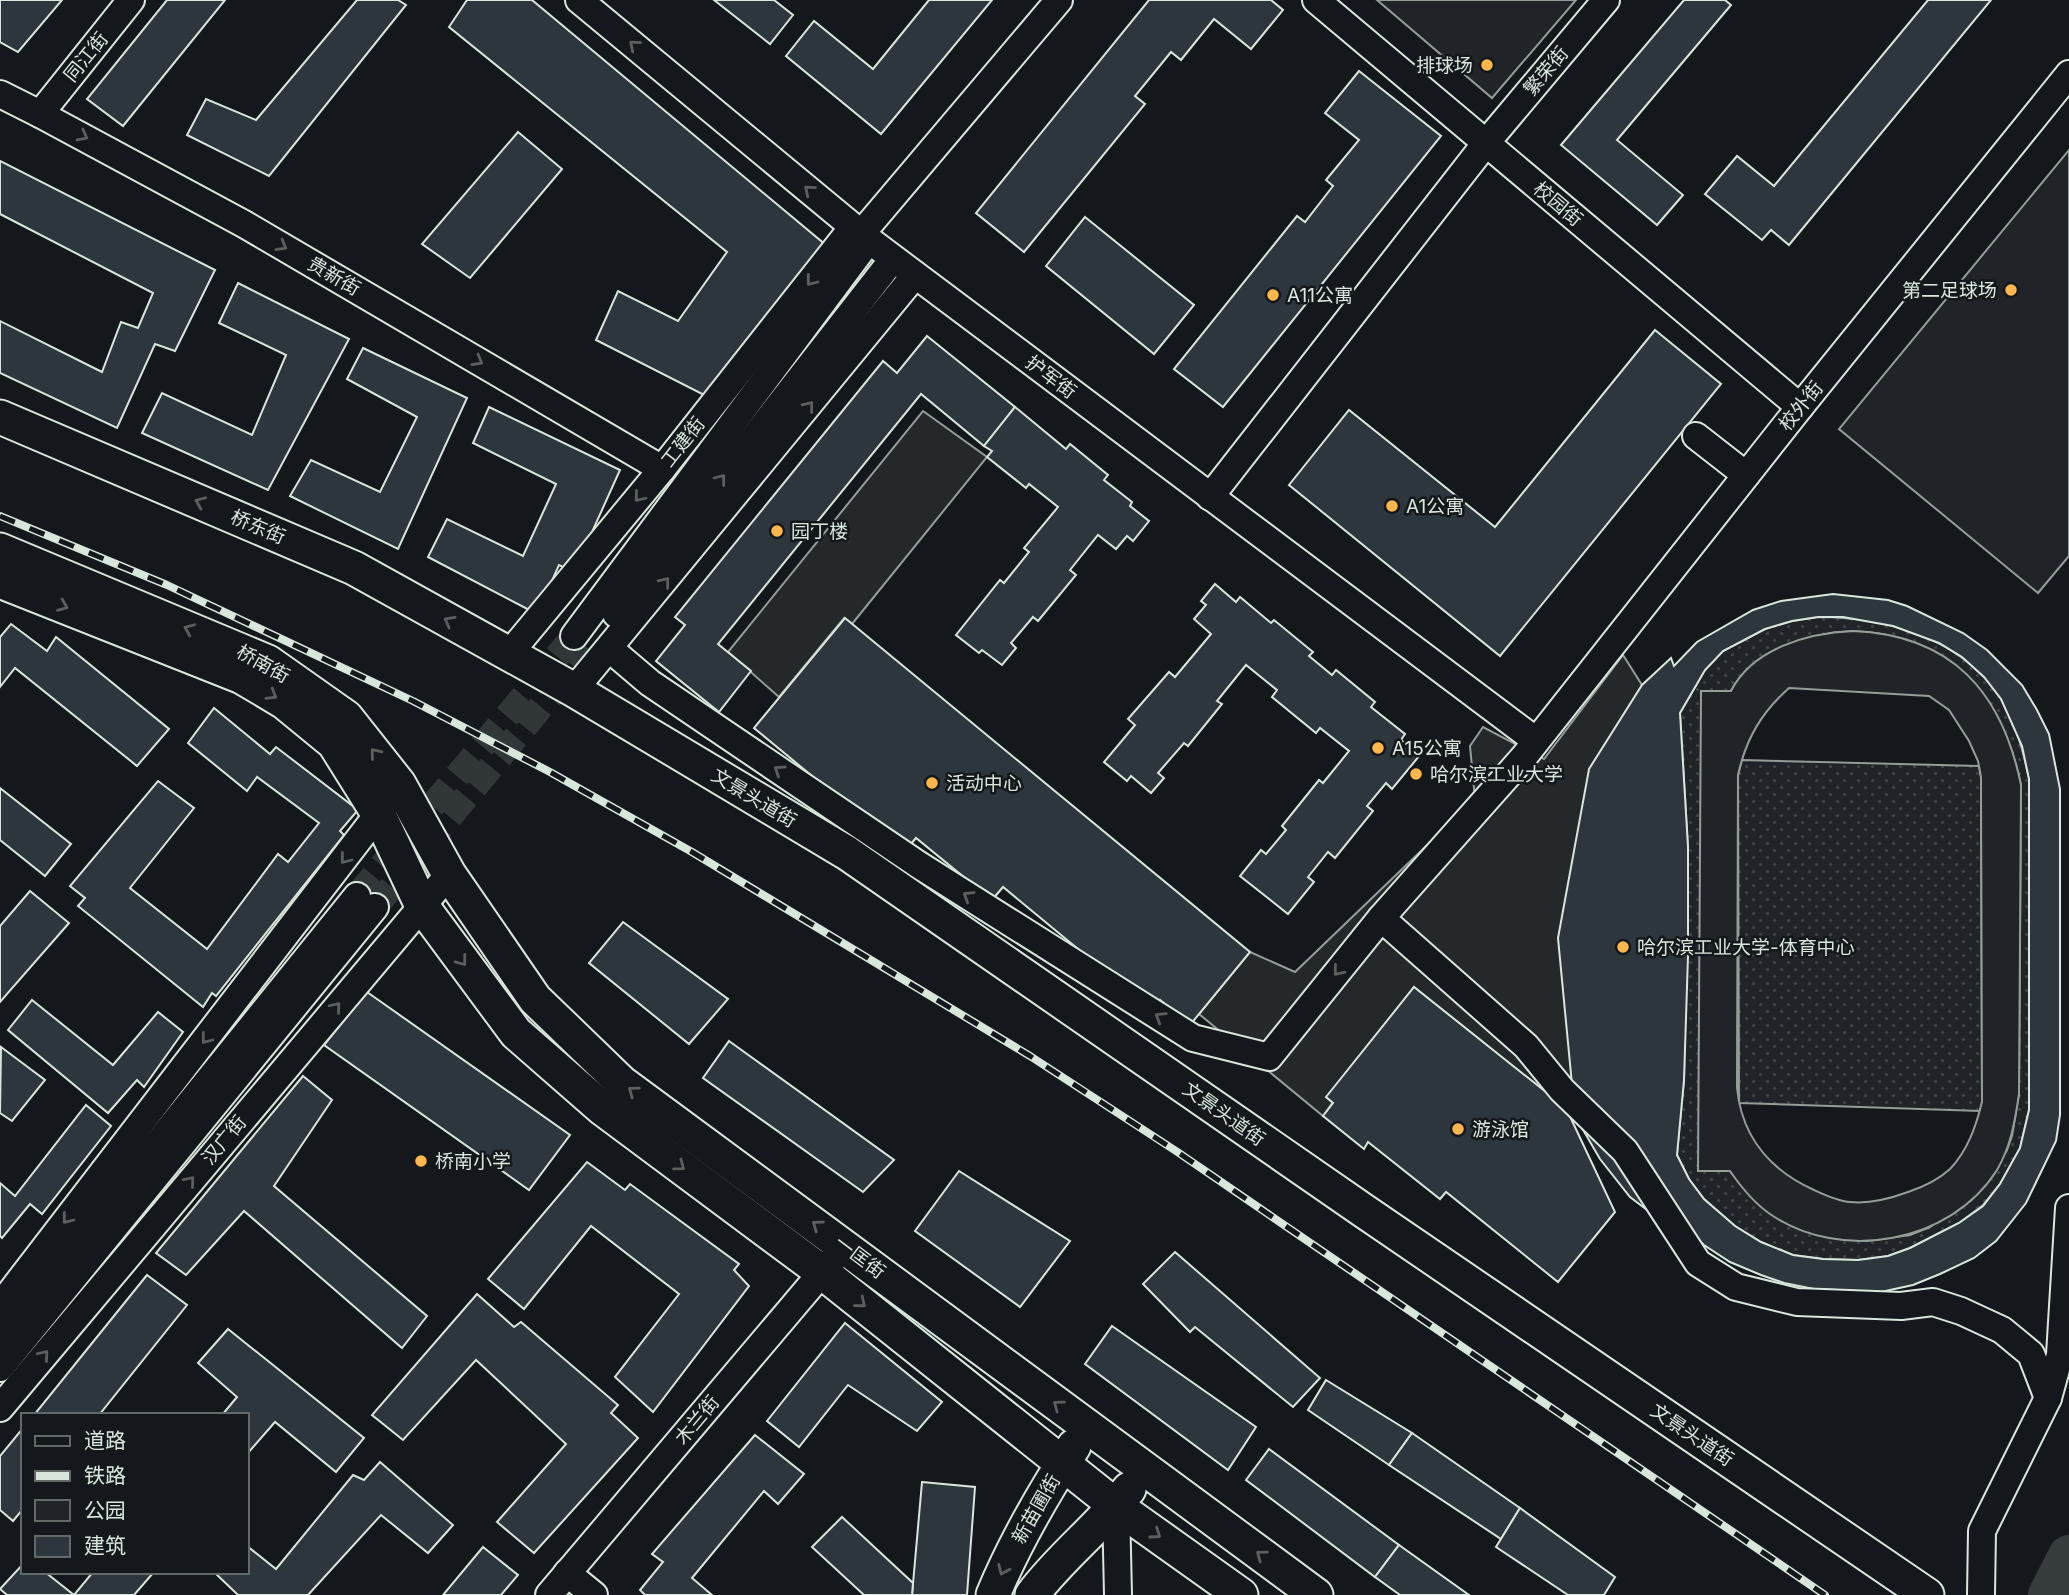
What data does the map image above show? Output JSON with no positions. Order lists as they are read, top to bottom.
{
  "streets": {
    "main road": [
      "桥东街",
      "桥南街",
      "文景头道街",
      "一匡街",
      "新苗圃街"
    ],
    "street": [
      "同江街",
      "繁荣街",
      "校园街",
      "贵新街",
      "护军街",
      "校外街",
      "工建街",
      "汉广街",
      "木兰街"
    ]
  },
  "crossings": [
    ["同江街", "贵新街"],
    ["繁荣街", "校园街"],
    ["繁荣街", "护军街"],
    ["校园街", "校外街"],
    ["贵新街", "工建街"],
    ["护军街", "校外街"],
    ["护军街", "工建街"],
    ["校外街", "工建街"],
    ["工建街", "桥东街"],
    ["工建街", "文景头道街"],
    ["桥东街", "文景头道街"],
    ["桥南街", "汉广街"],
    ["桥南街", "一匡街"],
    ["汉广街", "一匡街"],
    ["一匡街", "木兰街"],
    ["一匡街", "新苗圃街"]
  ],
  "one_way": ["贵新街", "校外街", "桥东街"],
  "places": [
    "排球场",
    "第二足球场",
    "A11公寓",
    "A1公寓",
    "园丁楼",
    "A15公寓",
    "哈尔滨工业大学",
    "活动中心",
    "哈尔滨工业大学-体育中心",
    "游泳馆",
    "桥南小学"
  ],
  "legend": [
    "道路",
    "铁路",
    "公园",
    "建筑"
  ]
}
